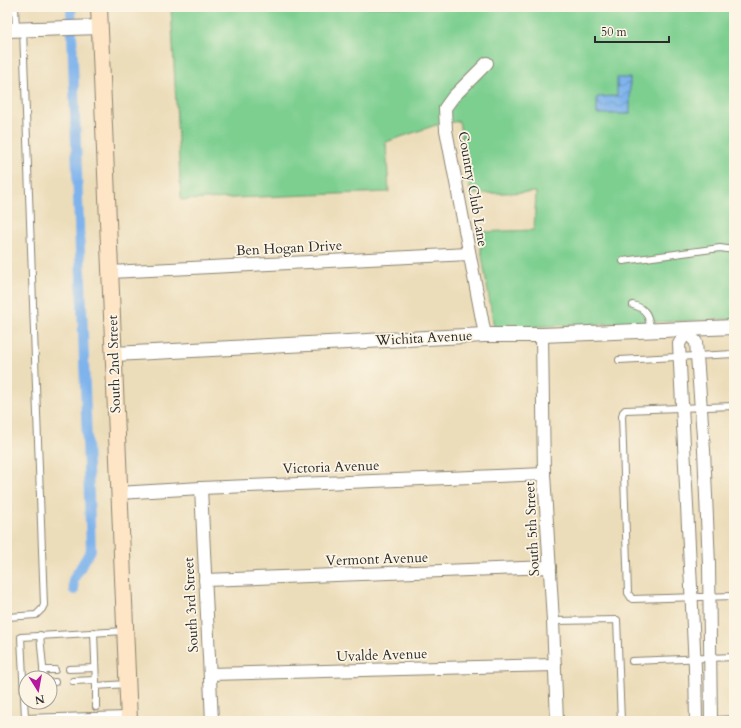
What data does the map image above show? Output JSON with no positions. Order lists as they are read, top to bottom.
{
  "streets": {
    "main road": ["South 2nd Street"],
    "street": [
      "Country Club Lane",
      "Ben Hogan Drive",
      "Wichita Avenue",
      "Victoria Avenue",
      "South 5th Street",
      "Vermont Avenue",
      "South 3rd Street",
      "Uvalde Avenue"
    ]
  },
  "crossings": [
    ["Country Club Lane", "Ben Hogan Drive"],
    ["Country Club Lane", "Wichita Avenue"],
    ["Ben Hogan Drive", "South 2nd Street"],
    ["Wichita Avenue", "South 2nd Street"],
    ["Wichita Avenue", "South 5th Street"],
    ["South 2nd Street", "Victoria Avenue"],
    ["Victoria Avenue", "South 5th Street"],
    ["Victoria Avenue", "South 3rd Street"],
    ["South 5th Street", "Vermont Avenue"],
    ["South 5th Street", "Uvalde Avenue"],
    ["Vermont Avenue", "South 3rd Street"],
    ["South 3rd Street", "Uvalde Avenue"]
  ],
  "scale_bar": "50 m",
  "north": "bottom"
}
